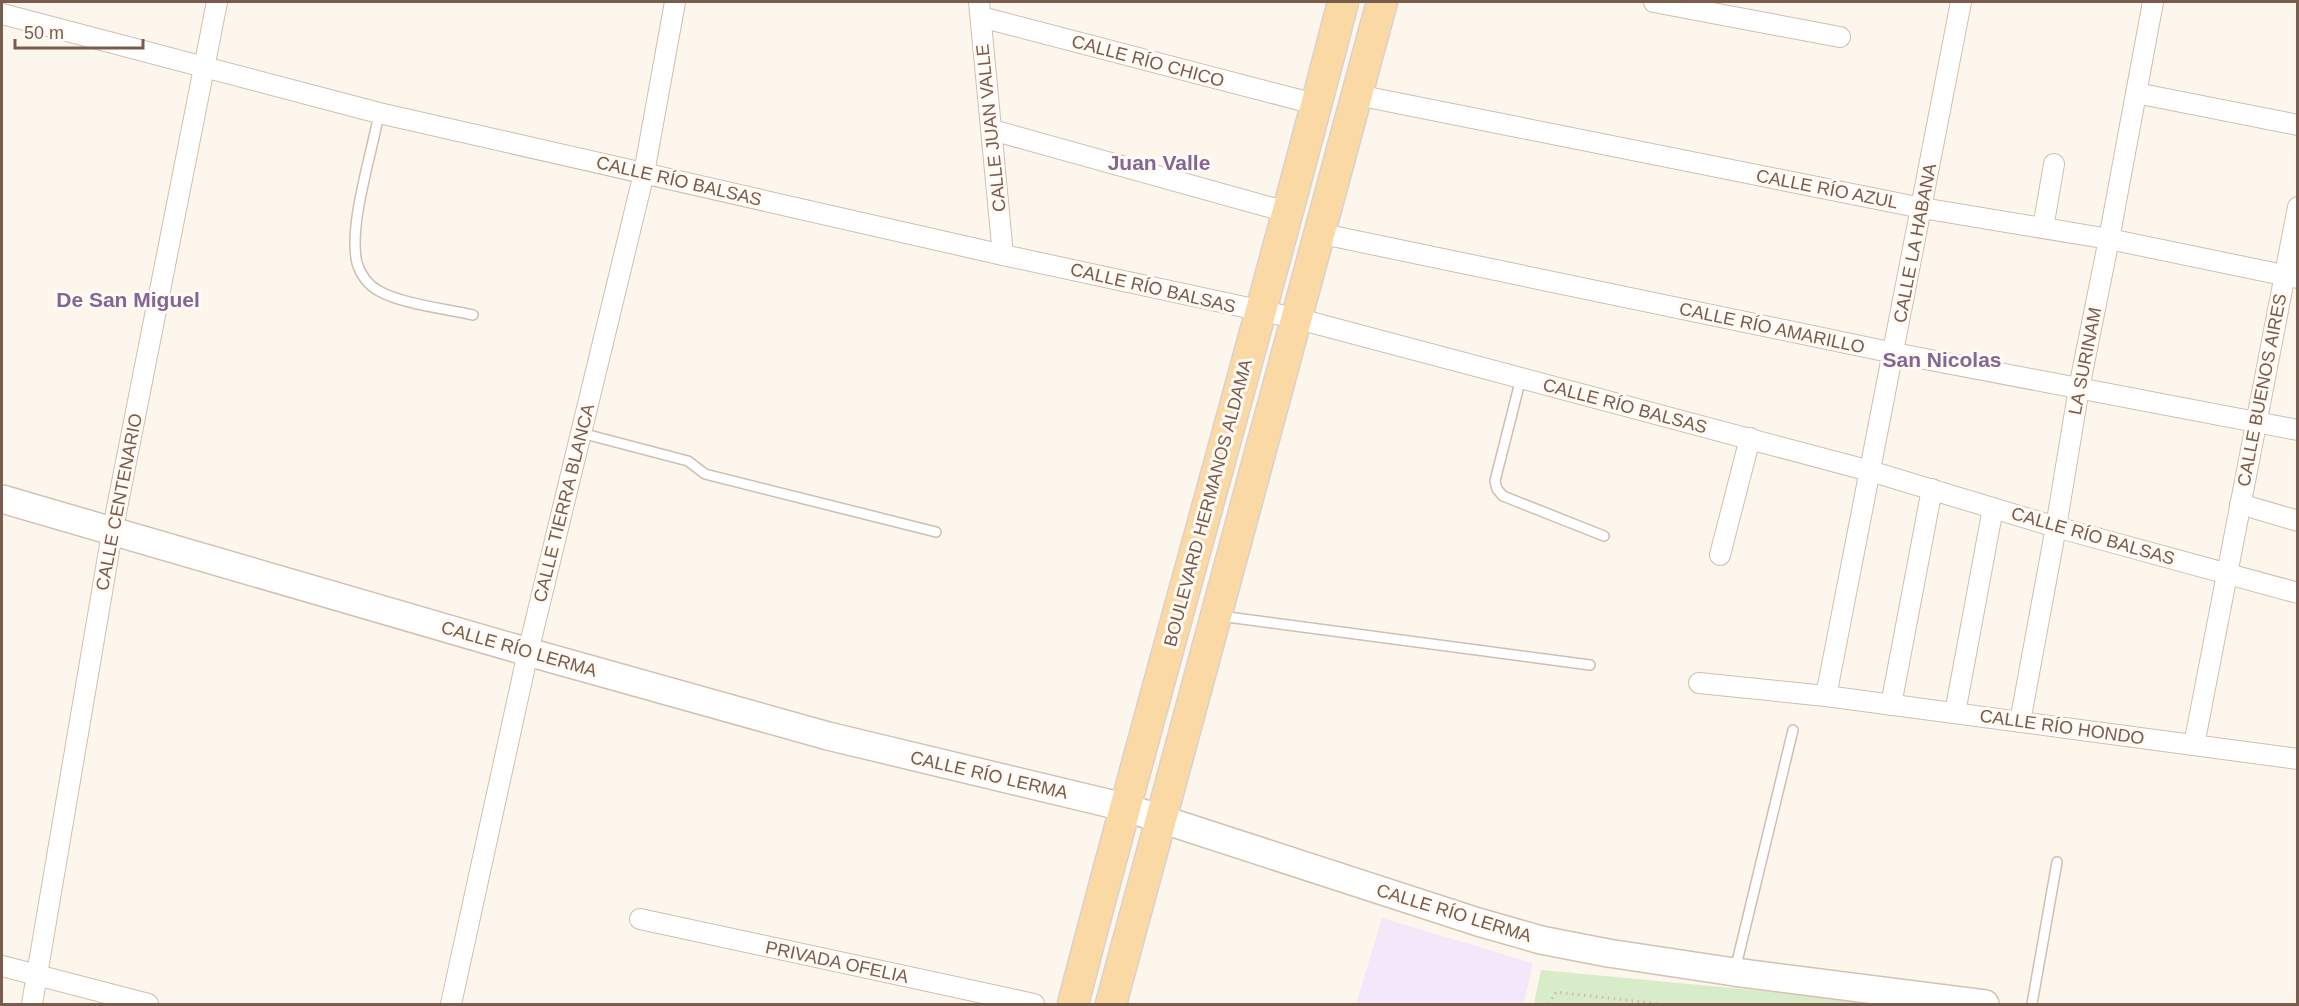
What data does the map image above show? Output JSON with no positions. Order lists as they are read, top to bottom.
{
  "streets": {
    "main road": ["BOULEVARD HERMANOS ALDAMA"],
    "street": [
      "CALLE RÍO CHICO",
      "CALLE JUAN VALLE",
      "CALLE RÍO BALSAS",
      "CALLE RÍO AZUL",
      "CALLE LA HABANA",
      "CALLE RÍO AMARILLO",
      "LA SURINAM",
      "CALLE BUENOS AIRES",
      "CALLE CENTENARIO",
      "CALLE TIERRA BLANCA",
      "CALLE RÍO LERMA",
      "CALLE RÍO HONDO",
      "PRIVADA OFELIA"
    ]
  },
  "crossings": [
    ["CALLE RÍO CHICO", "CALLE JUAN VALLE"],
    ["CALLE RÍO CHICO", "BOULEVARD HERMANOS ALDAMA"],
    ["CALLE JUAN VALLE", "CALLE RÍO BALSAS"],
    ["CALLE RÍO BALSAS", "CALLE LA HABANA"],
    ["CALLE RÍO BALSAS", "LA SURINAM"],
    ["CALLE RÍO BALSAS", "CALLE BUENOS AIRES"],
    ["CALLE RÍO BALSAS", "CALLE CENTENARIO"],
    ["CALLE RÍO BALSAS", "CALLE TIERRA BLANCA"],
    ["CALLE RÍO BALSAS", "BOULEVARD HERMANOS ALDAMA"],
    ["CALLE RÍO AZUL", "CALLE LA HABANA"],
    ["CALLE RÍO AZUL", "LA SURINAM"],
    ["CALLE RÍO AZUL", "CALLE BUENOS AIRES"],
    ["CALLE RÍO AZUL", "BOULEVARD HERMANOS ALDAMA"],
    ["CALLE LA HABANA", "CALLE RÍO AMARILLO"],
    ["CALLE LA HABANA", "CALLE RÍO HONDO"],
    ["CALLE RÍO AMARILLO", "LA SURINAM"],
    ["CALLE RÍO AMARILLO", "CALLE BUENOS AIRES"],
    ["CALLE RÍO AMARILLO", "BOULEVARD HERMANOS ALDAMA"],
    ["LA SURINAM", "CALLE RÍO HONDO"],
    ["CALLE BUENOS AIRES", "CALLE RÍO HONDO"],
    ["CALLE CENTENARIO", "CALLE RÍO LERMA"],
    ["CALLE TIERRA BLANCA", "CALLE RÍO LERMA"],
    ["BOULEVARD HERMANOS ALDAMA", "CALLE RÍO LERMA"]
  ],
  "districts": ["Juan Valle", "De San Miguel", "San Nicolas"],
  "scale_bar": "50 m"
}
